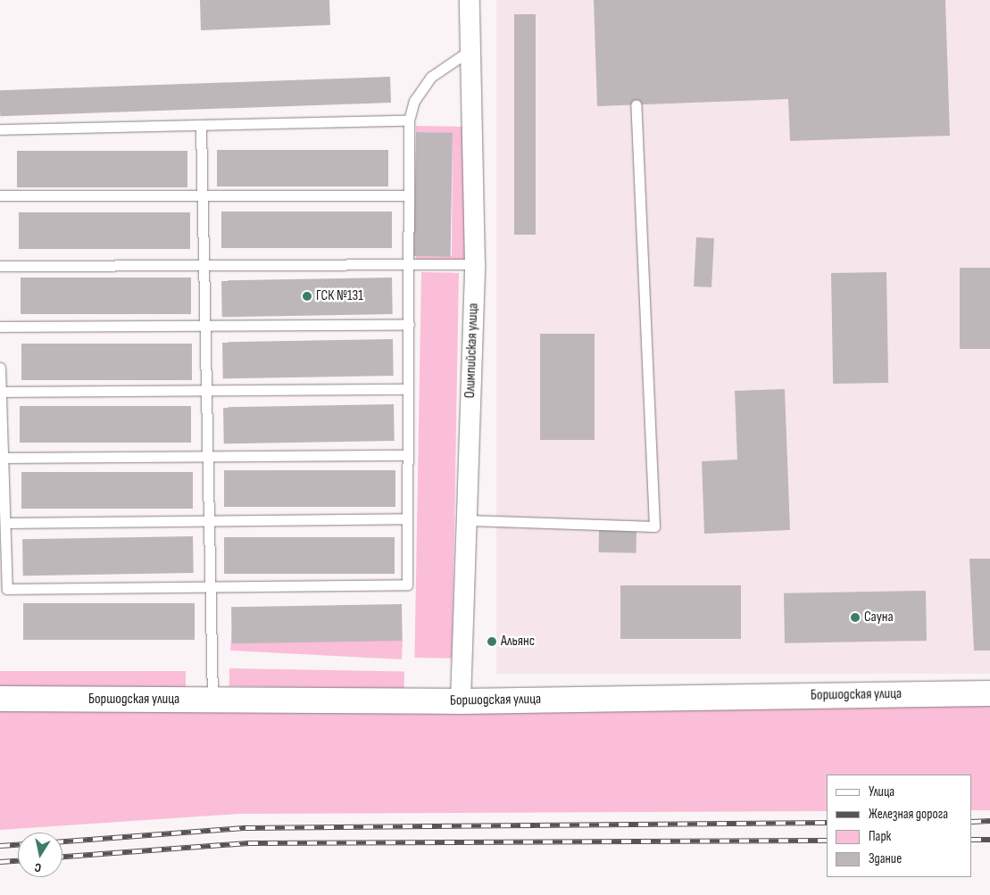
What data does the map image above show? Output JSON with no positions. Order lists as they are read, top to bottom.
{
  "streets": {
    "street": ["Олимпийская улица", "Боршодская улица"]
  },
  "crossings": [
    ["Олимпийская улица", "Боршодская улица"]
  ],
  "places": ["ГСК №131", "Сауна", "Альянс"],
  "legend": [
    "Улица",
    "Железная дорога",
    "Парк",
    "Здание"
  ],
  "north": "bottom"
}
